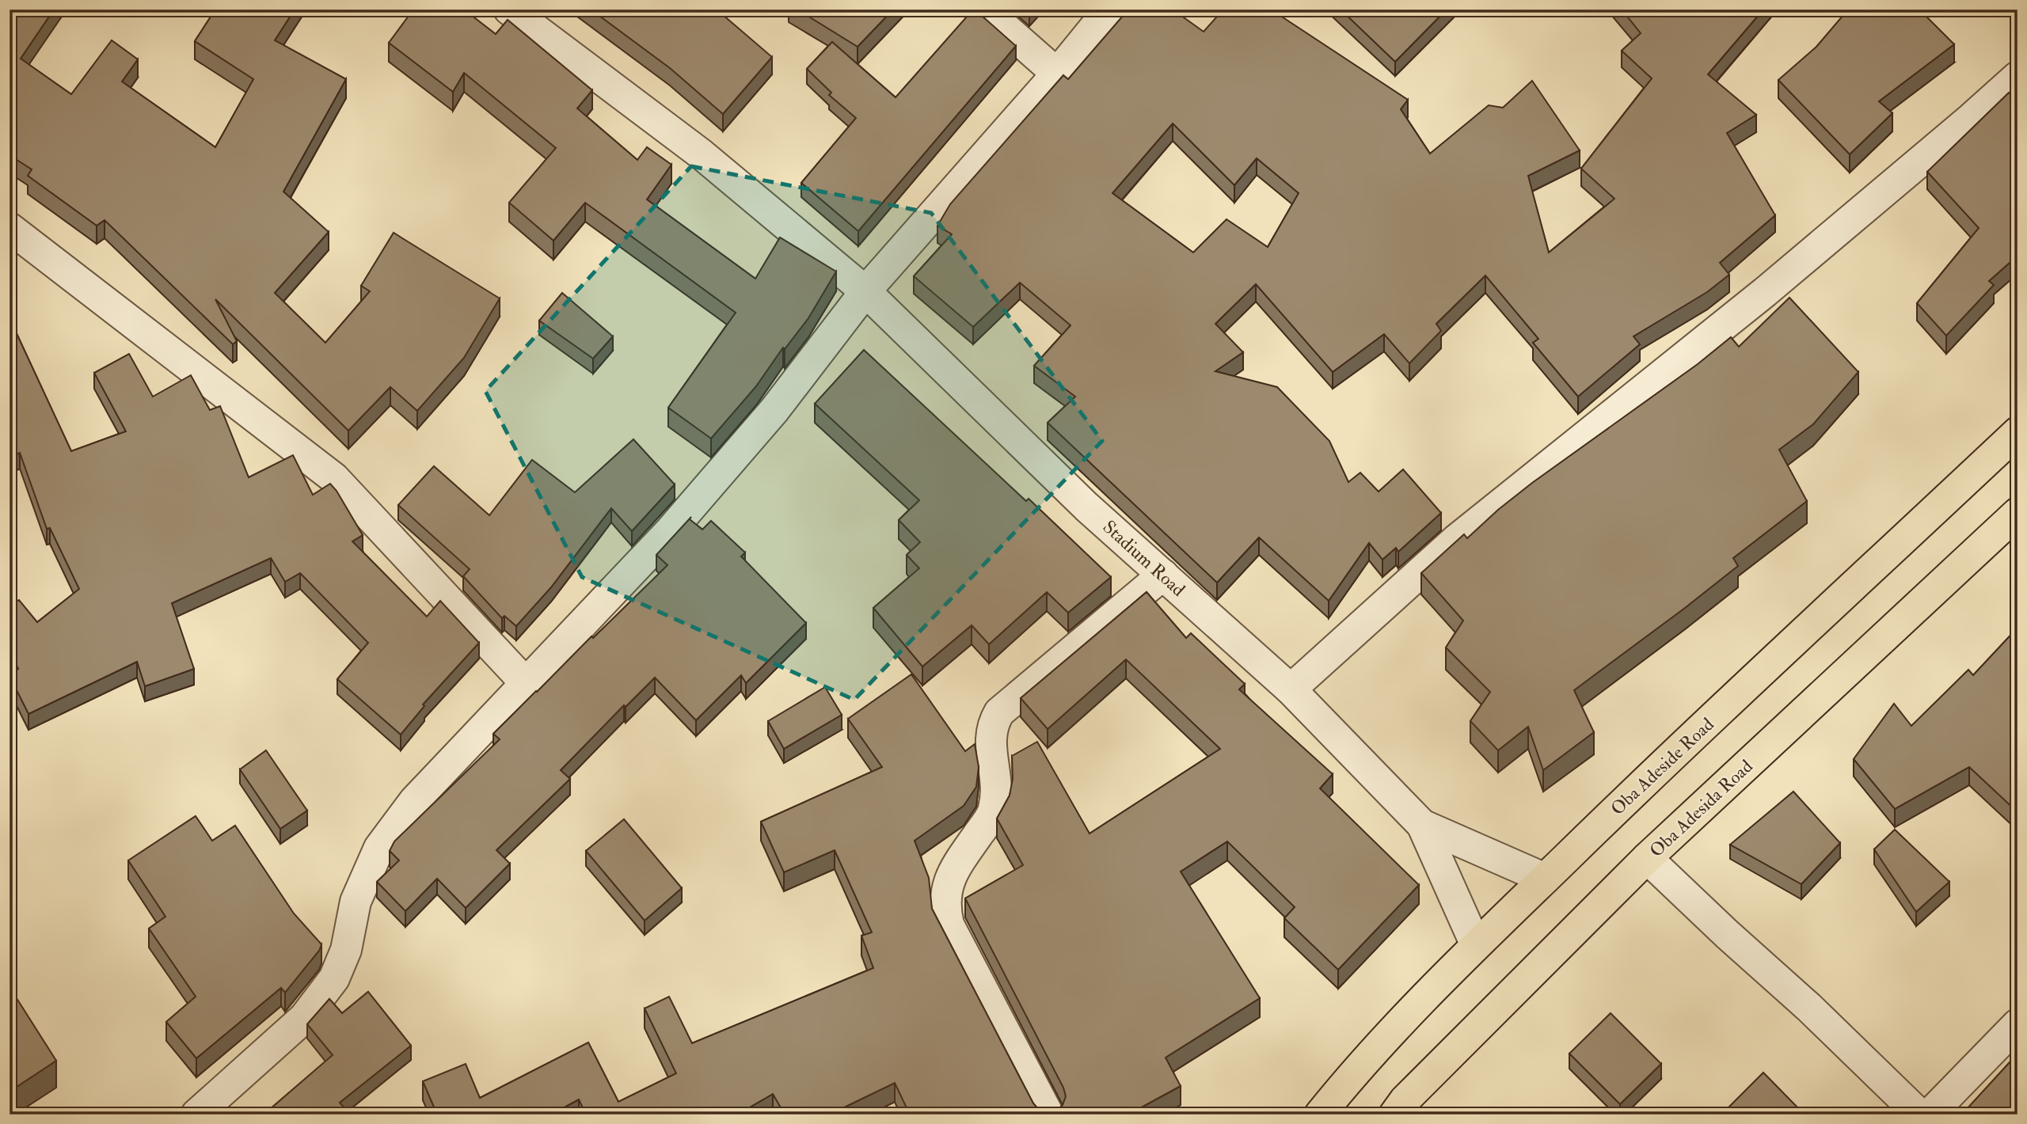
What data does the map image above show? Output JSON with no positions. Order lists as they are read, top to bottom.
{
  "streets": {
    "main road": ["Oba Adeside Road", "Oba Adesida Road"],
    "street": ["Stadium Road"]
  }
}
